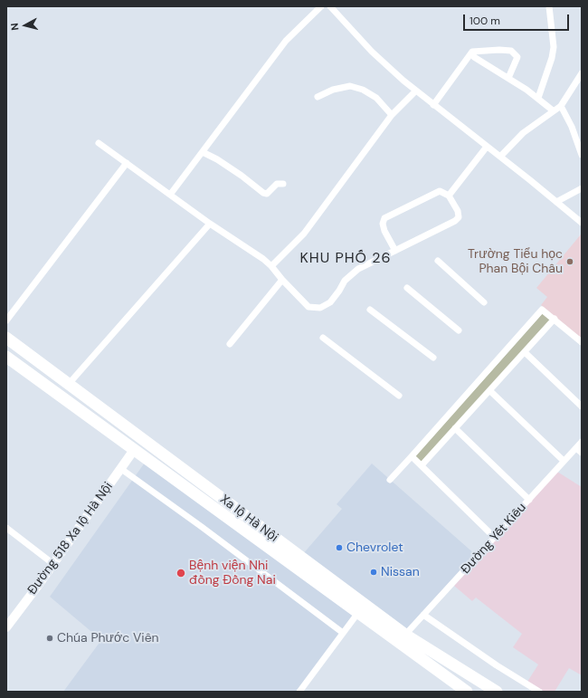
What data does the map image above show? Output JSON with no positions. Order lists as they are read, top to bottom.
{
  "streets": {
    "highway": ["Xa lộ Hà Nội"],
    "street": ["Đường 518 Xa lộ Hà Nội", "Đường Yết Kiêu"]
  },
  "crossings": [
    ["Xa lộ Hà Nội", "Đường 518 Xa lộ Hà Nội"],
    ["Xa lộ Hà Nội", "Đường Yết Kiêu"]
  ],
  "districts": ["KHU PHỐ 26"],
  "places": [
    "Trường Tiểu học Phan Bội Châu",
    "Chevrolet",
    "Nissan",
    "Bệnh viện Nhi đồng Đồng Nai",
    "Chúa Phước Viên"
  ],
  "scale_bar": "100 m",
  "north": "left"
}
